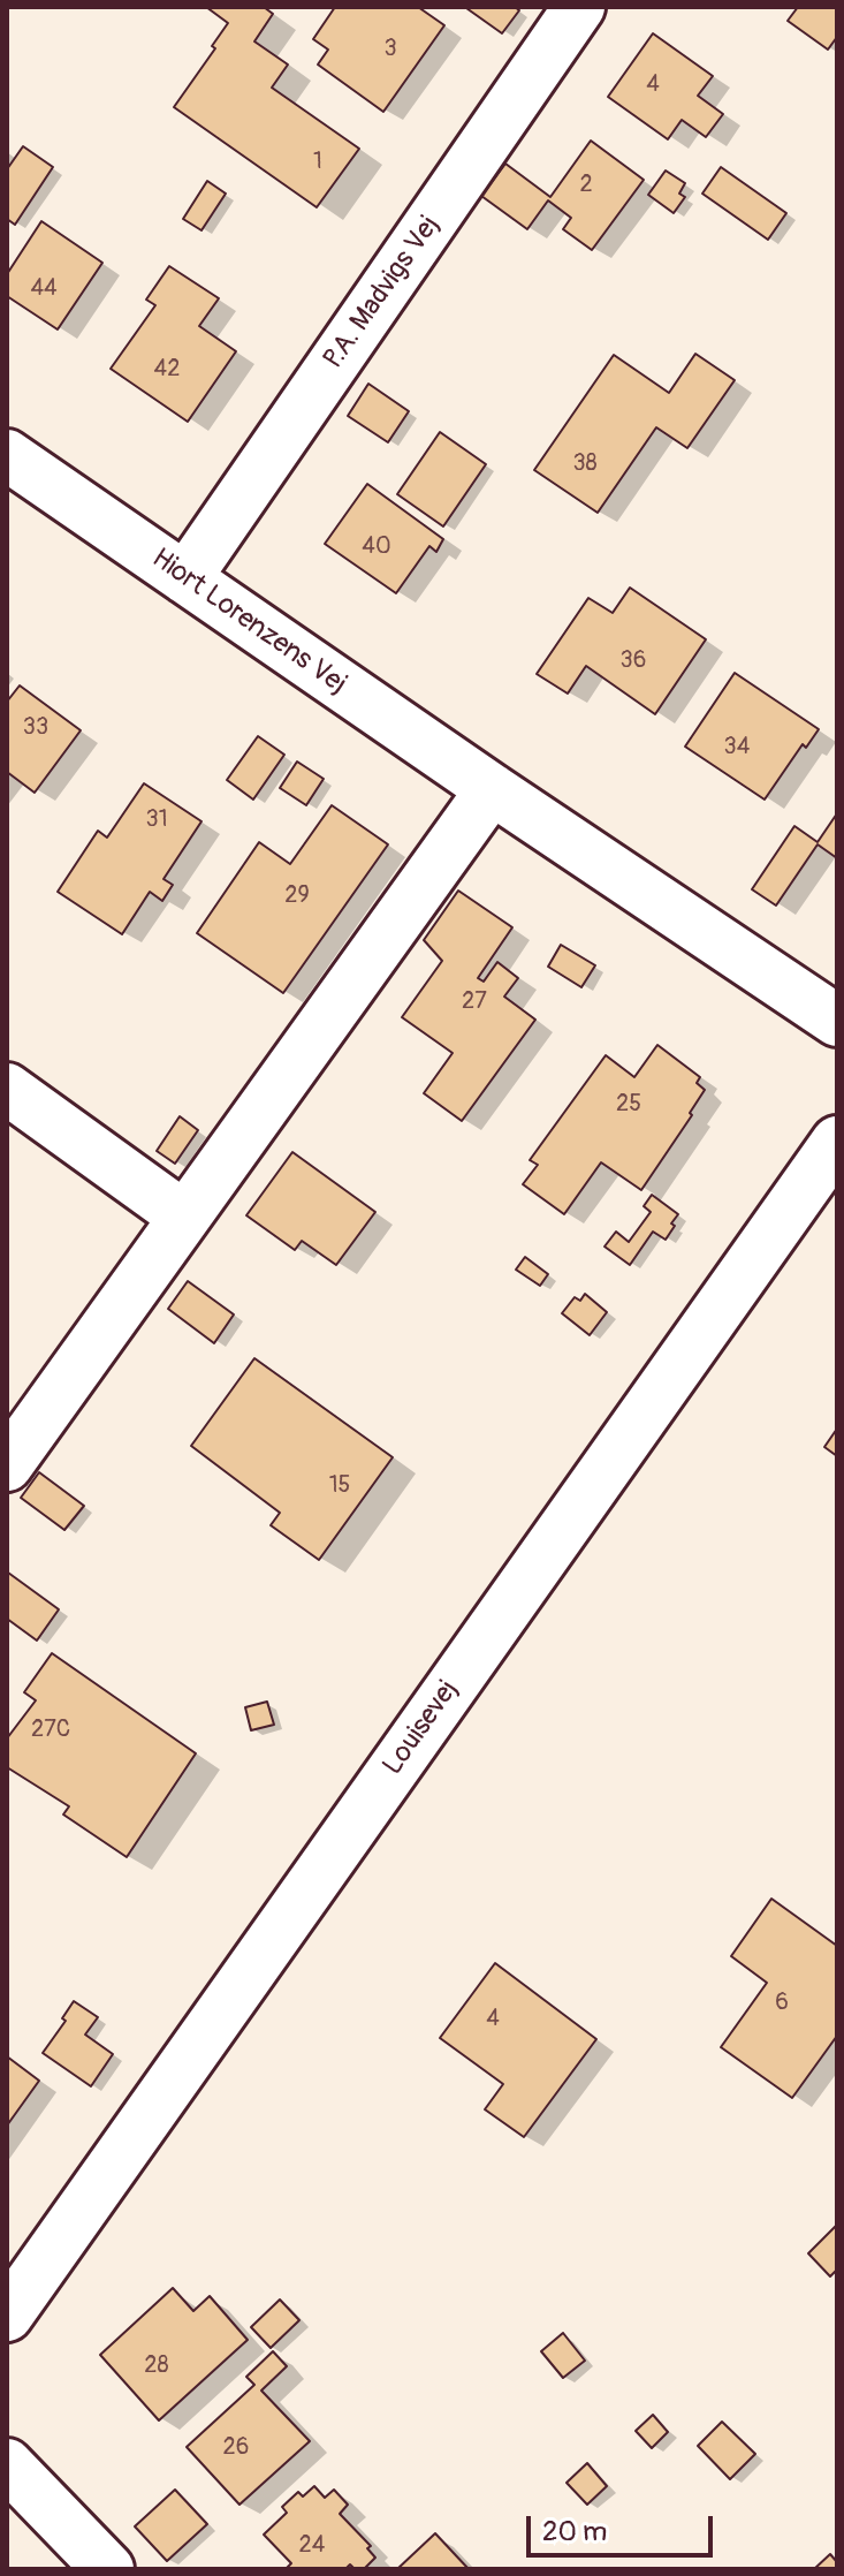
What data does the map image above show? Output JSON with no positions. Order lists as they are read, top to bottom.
{
  "streets": {
    "street": ["P.A. Madvigs Vej", "Hiort Lorenzens Vej", "Louisevej"]
  },
  "crossings": [
    ["P.A. Madvigs Vej", "Hiort Lorenzens Vej"]
  ],
  "house_numbers": [
    "3",
    "4",
    "1",
    "2",
    "44",
    "42",
    "38",
    "40",
    "36",
    "33",
    "34",
    "31",
    "29",
    "27",
    "25",
    "15",
    "27C",
    "6",
    "4",
    "28",
    "26",
    "24"
  ],
  "scale_bar": "20 m"
}
